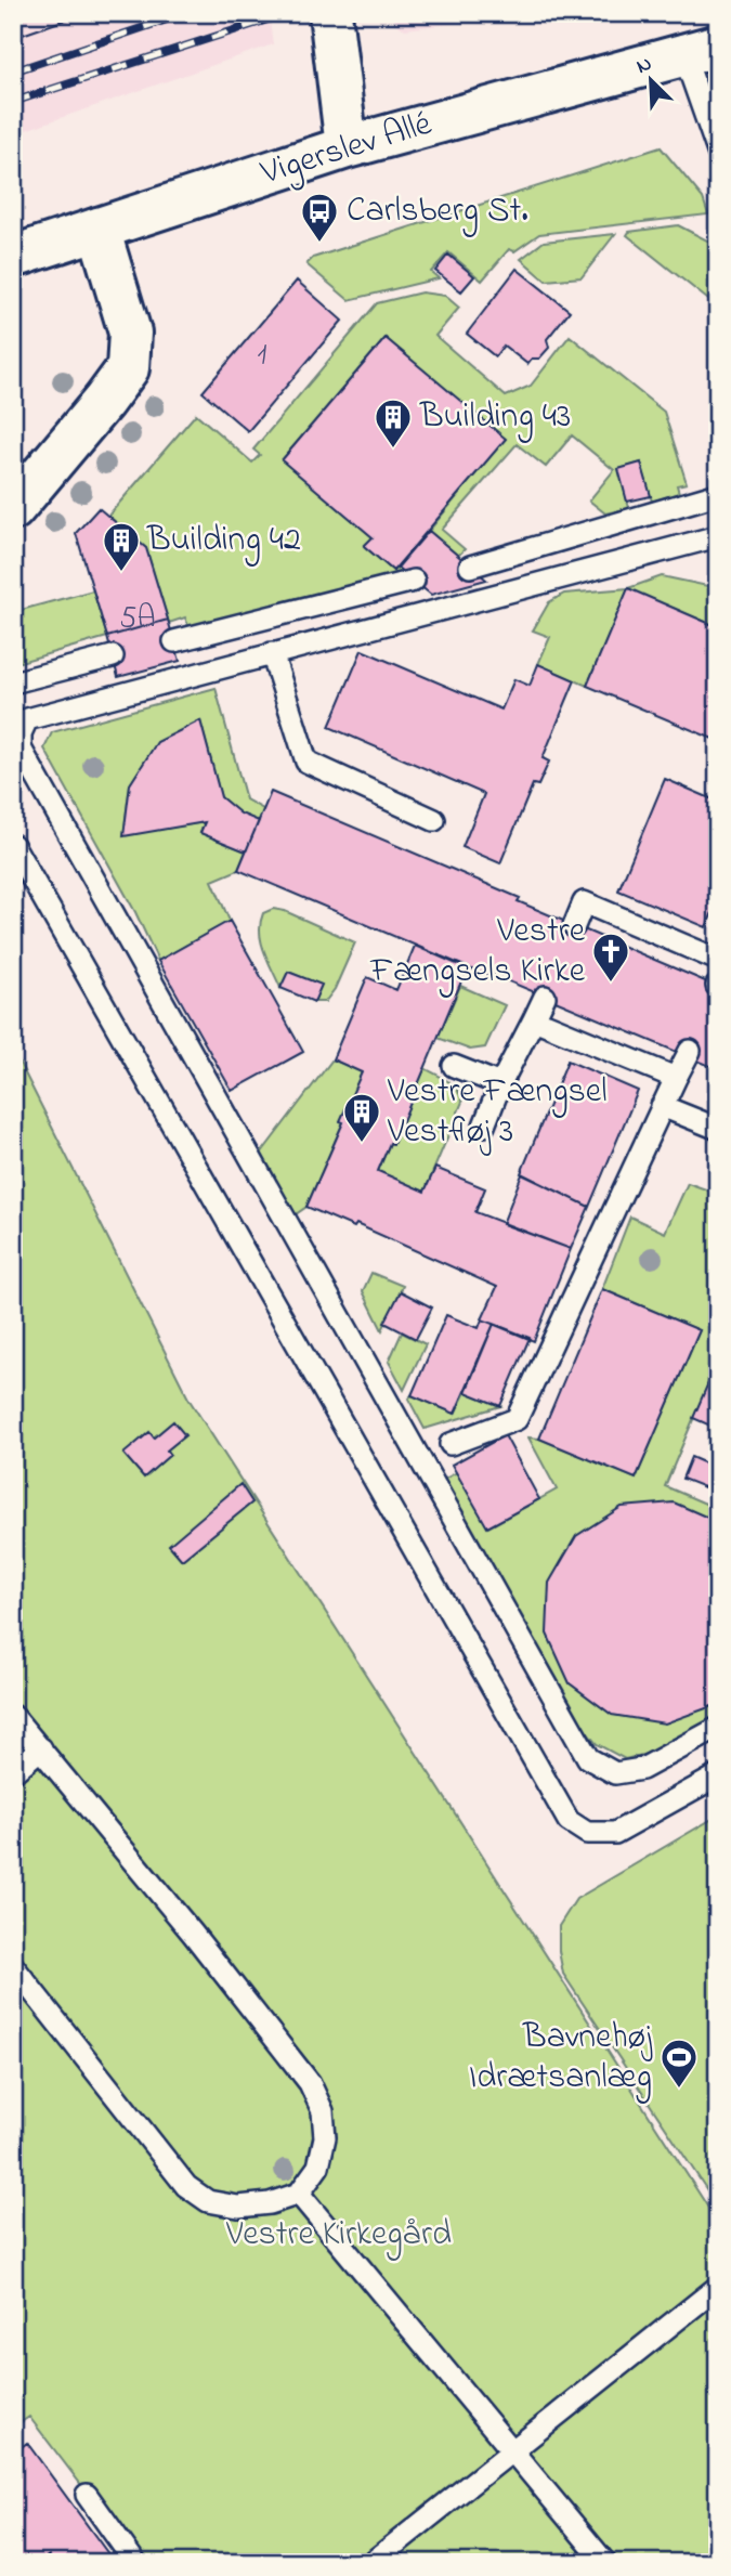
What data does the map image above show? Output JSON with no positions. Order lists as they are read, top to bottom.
{
  "streets": {
    "street": ["Vigerslev Allé"]
  },
  "parks": ["Vestre Kirkegård"],
  "places": {
    "bus stop": ["Carlsberg St."],
    "building": ["Building 43", "Building 42", "Vestre Fængsel Vestfløj 3"],
    "church": ["Vestre Fængsels Kirke"],
    "sports": ["Bavnehøj Idrætsanlæg"]
  },
  "house_numbers": ["1", "5A"],
  "north": "top left"
}
